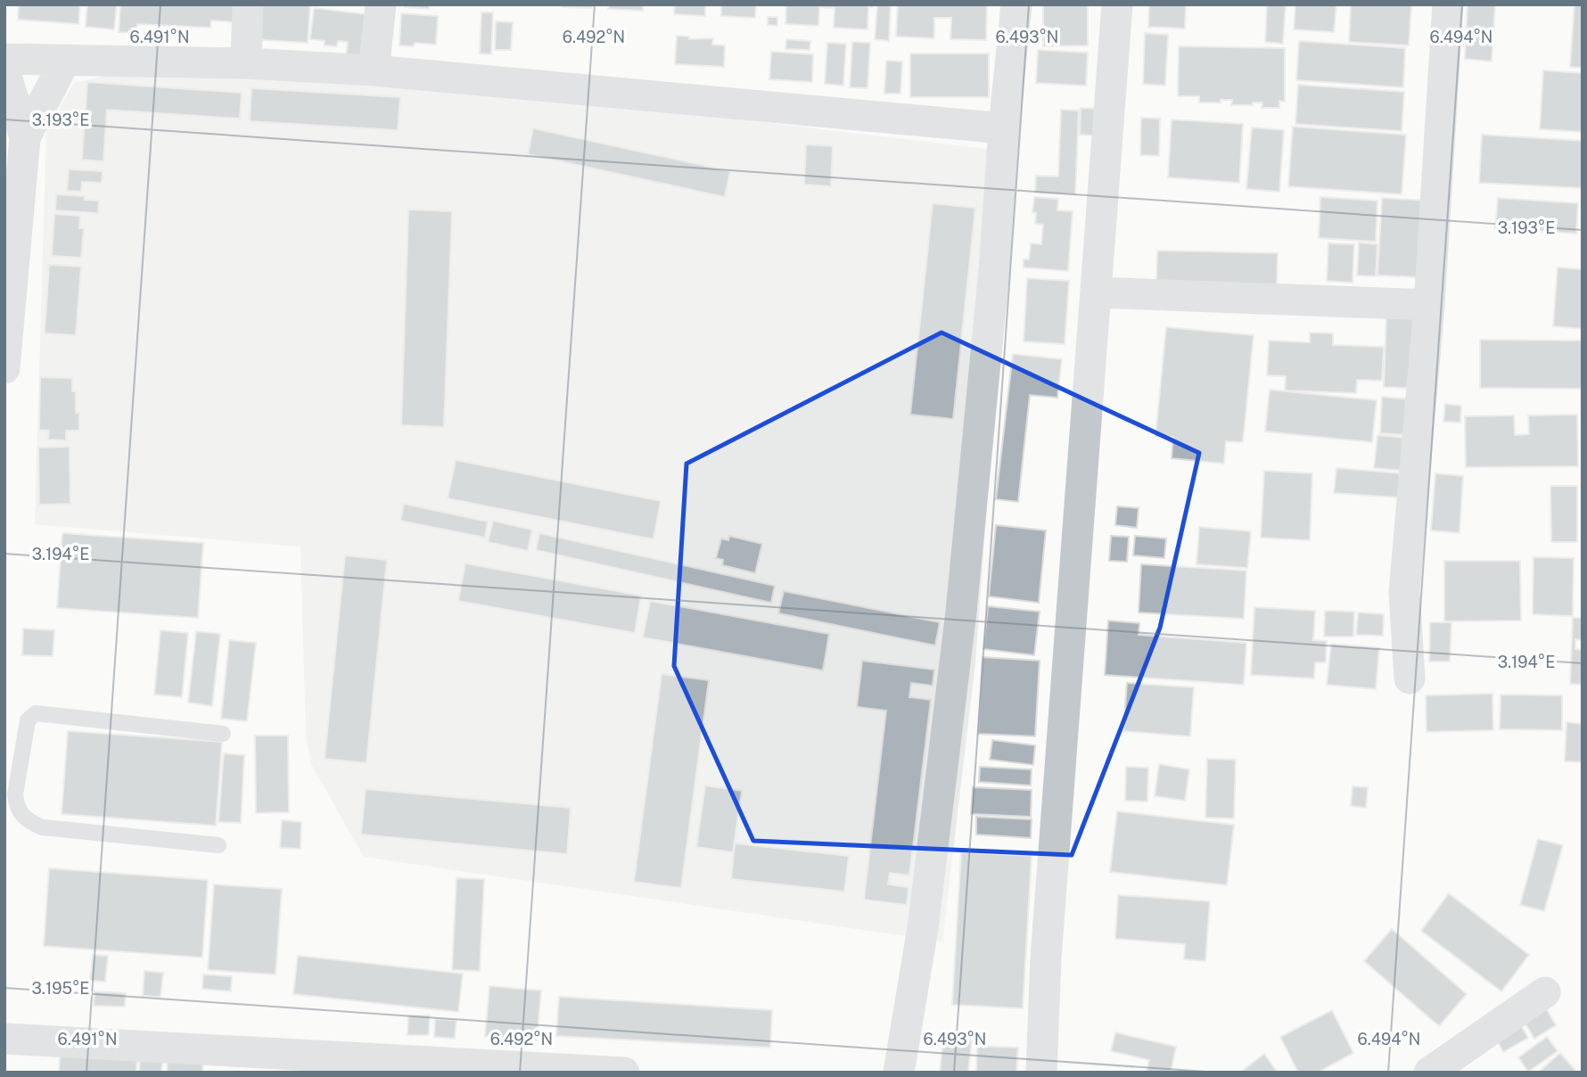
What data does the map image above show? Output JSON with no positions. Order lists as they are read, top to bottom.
{
  "coordinates": [
    "6.491°N",
    "6.492°N",
    "6.493°N",
    "6.494°N",
    "3.193°E",
    "3.194°E",
    "3.195°E"
  ]
}
